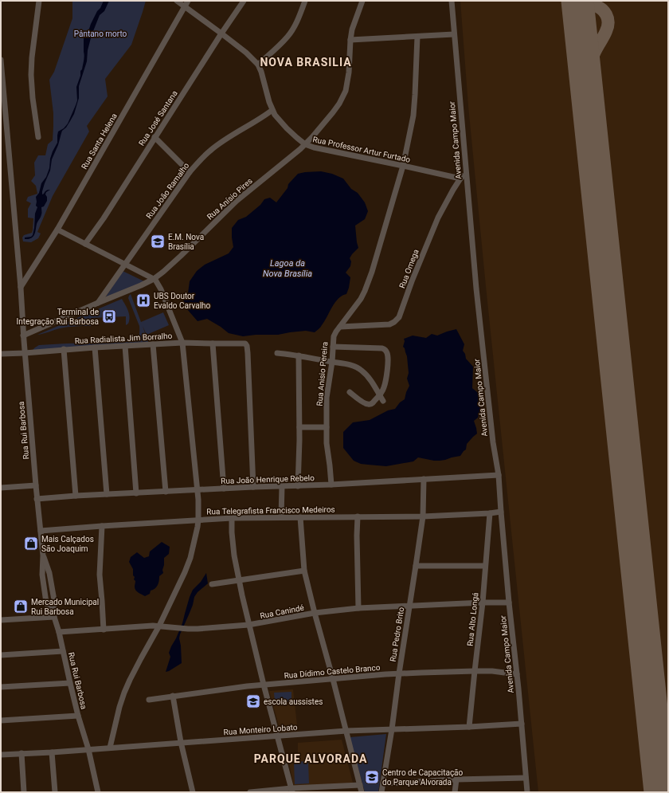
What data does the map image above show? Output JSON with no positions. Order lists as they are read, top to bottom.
{
  "streets": {
    "street": [
      "Rua José Santana",
      "Avenida Campo Maior",
      "Rua Santa Helena",
      "Rua Professor Artur Furtado",
      "Rua João Ramalho",
      "Rua Anísio Pires",
      "Rua Omega",
      "Rua Radialista Jim Borralho",
      "Rua Anisio Pereira",
      "Rua Rui Barbosa",
      "Rua João Henrique Rebelo",
      "Rua Telegrafista Francisco Medeiros",
      "Rua Canindé",
      "Rua Alto Longá",
      "Rua Pedro Brito",
      "Rua Dídimo Castelo Branco",
      "Rua Monteiro Lobato"
    ]
  },
  "crossings": [
    ["Rua José Santana", "Rua Professor Artur Furtado"],
    ["Avenida Campo Maior", "Rua Omega"],
    ["Avenida Campo Maior", "Rua João Henrique Rebelo"],
    ["Avenida Campo Maior", "Rua Telegrafista Francisco Medeiros"],
    ["Avenida Campo Maior", "Rua Canindé"],
    ["Avenida Campo Maior", "Rua Dídimo Castelo Branco"],
    ["Avenida Campo Maior", "Rua Monteiro Lobato"],
    ["Rua Santa Helena", "Rua Professor Artur Furtado"],
    ["Rua Santa Helena", "Rua Rui Barbosa"],
    ["Rua Professor Artur Furtado", "Rua João Ramalho"],
    ["Rua Professor Artur Furtado", "Rua Anísio Pires"],
    ["Rua Professor Artur Furtado", "Rua Omega"],
    ["Rua Professor Artur Furtado", "Rua Anisio Pereira"],
    ["Rua João Ramalho", "Rua Anísio Pires"],
    ["Rua Anísio Pires", "Rua Rui Barbosa"],
    ["Rua Omega", "Rua Anisio Pereira"],
    ["Rua Radialista Jim Borralho", "Rua Rui Barbosa"],
    ["Rua Radialista Jim Borralho", "Rua João Henrique Rebelo"],
    ["Rua Anisio Pereira", "Rua João Henrique Rebelo"],
    ["Rua Rui Barbosa", "Rua João Henrique Rebelo"],
    ["Rua Rui Barbosa", "Rua Telegrafista Francisco Medeiros"],
    ["Rua Rui Barbosa", "Rua Canindé"],
    ["Rua Rui Barbosa", "Rua Monteiro Lobato"],
    ["Rua João Henrique Rebelo", "Rua Pedro Brito"],
    ["Rua Telegrafista Francisco Medeiros", "Rua Alto Longá"],
    ["Rua Telegrafista Francisco Medeiros", "Rua Pedro Brito"],
    ["Rua Canindé", "Rua Alto Longá"],
    ["Rua Canindé", "Rua Pedro Brito"],
    ["Rua Alto Longá", "Rua Dídimo Castelo Branco"],
    ["Rua Alto Longá", "Rua Monteiro Lobato"],
    ["Rua Pedro Brito", "Rua Dídimo Castelo Branco"],
    ["Rua Pedro Brito", "Rua Monteiro Lobato"]
  ],
  "districts": ["NOVA BRASILIA", "PARQUE ALVORADA"],
  "water": ["Lagoa da Nova Brasília"],
  "parks": ["Pântano morto"],
  "places": {
    "school or university": ["E.M. Nova Brasília", "escola aussistes", "Centro de Capacitação do Parque Alvorada"],
    "hospital": ["UBS Doutor Evaldo Carvalho"],
    "bus stop": ["Terminal de Integração Rui Barbosa"],
    "shop": ["Mais Calçados São Joaquim", "Mercado Municipal Rui Barbosa"]
  }
}
